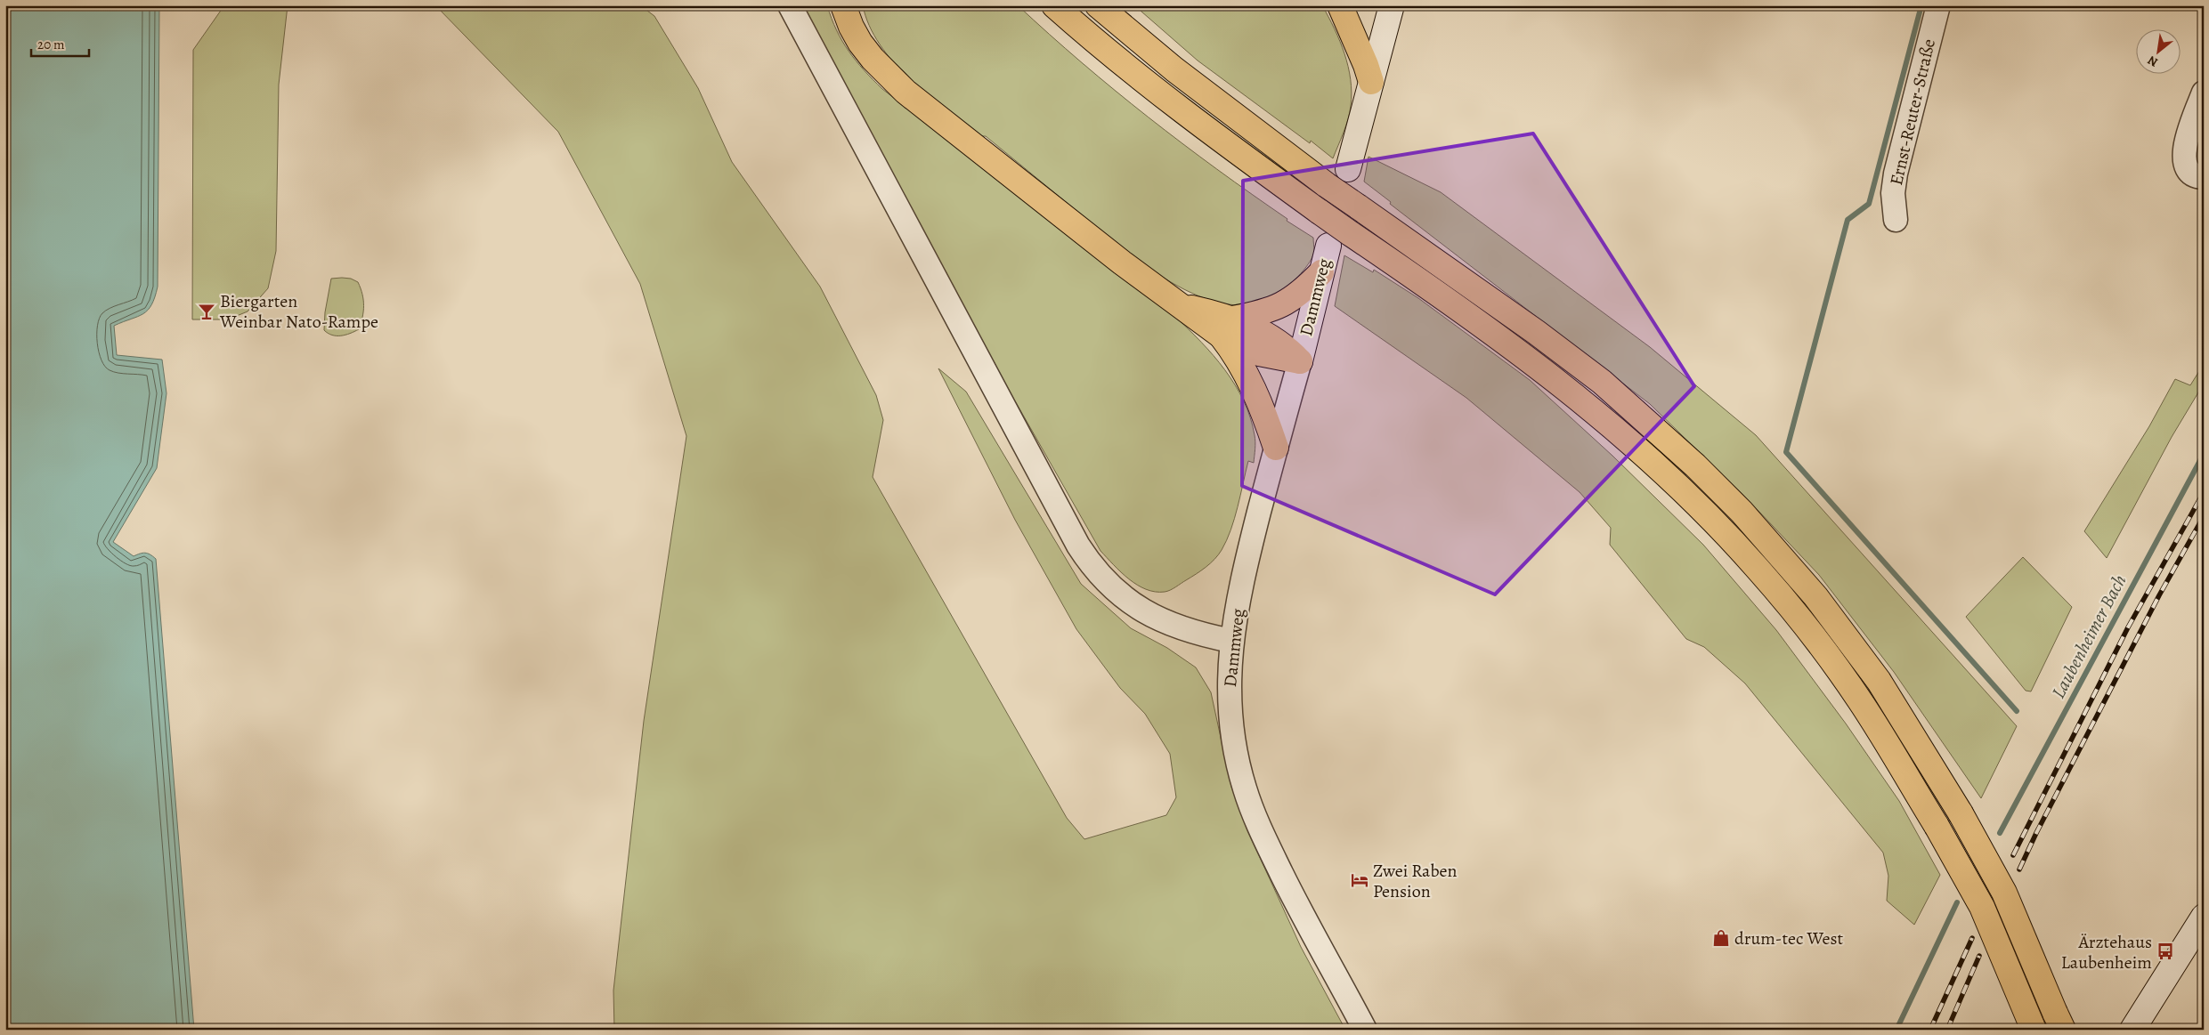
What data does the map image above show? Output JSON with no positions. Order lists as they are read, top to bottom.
{
  "streets": {
    "street": ["Ernst-Reuter-Straße", "Dammweg"]
  },
  "water": ["Laubenheimer Bach"],
  "places": {
    "bar": ["Biergarten Weinbar Nato-Rampe"],
    "hotel": ["Zwei Raben Pension"],
    "shop": ["drum-tec West"],
    "bus stop": ["Ärztehaus Laubenheim"]
  },
  "scale_bar": "20 m",
  "north": "bottom left"
}
